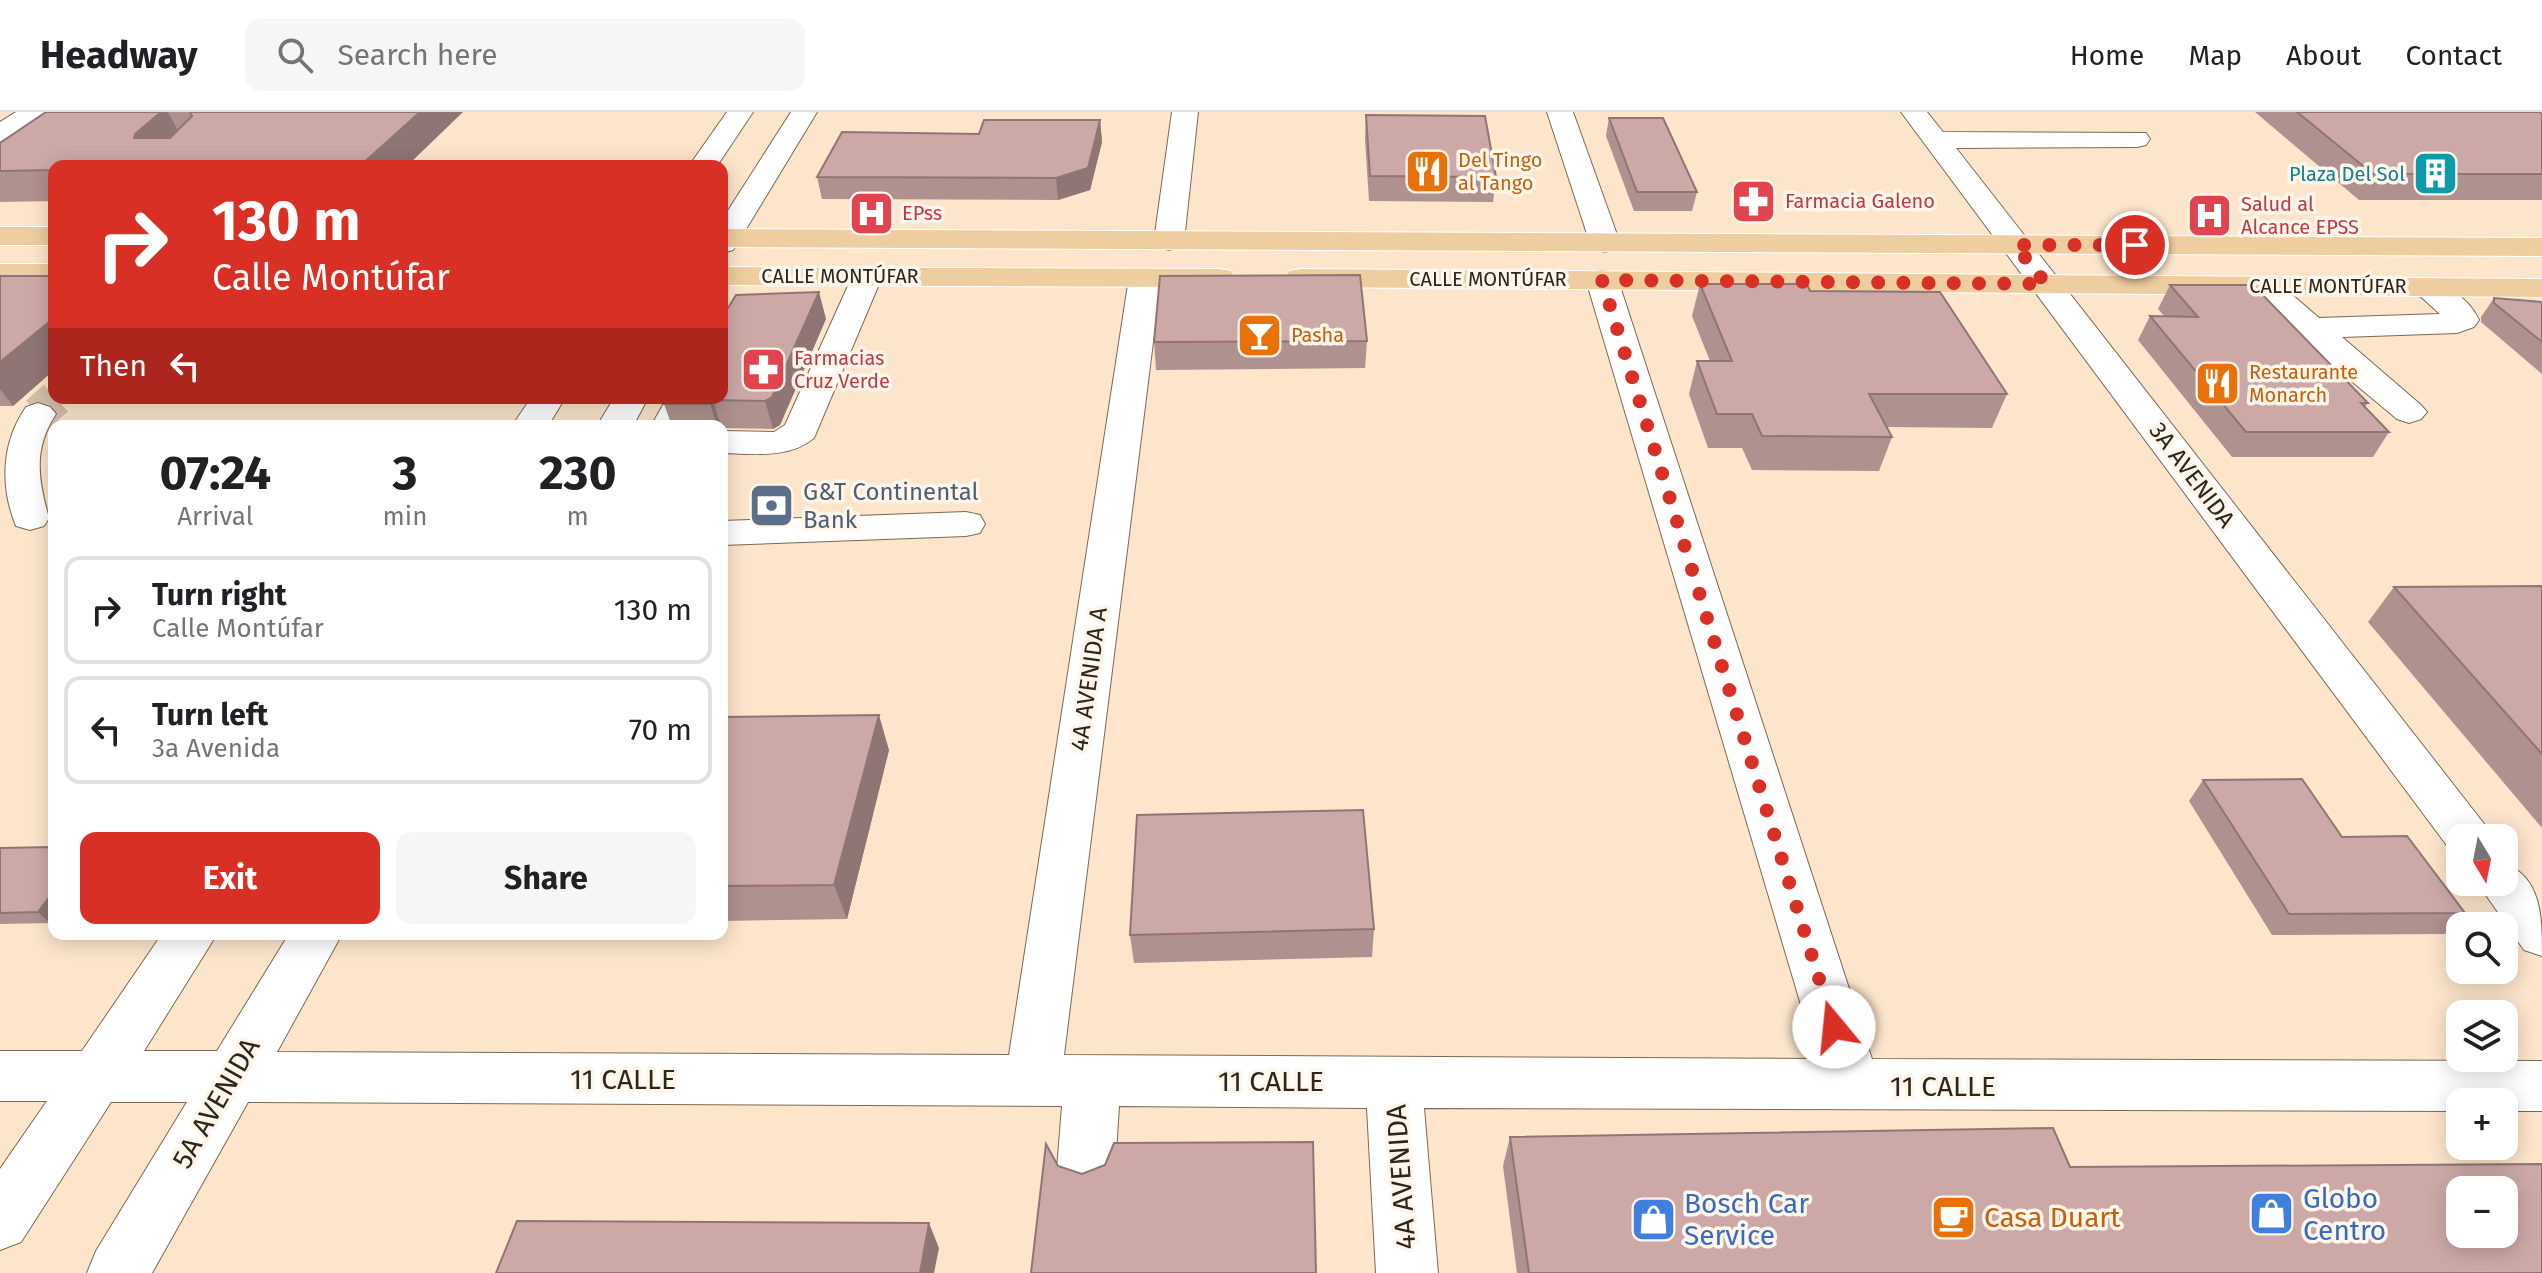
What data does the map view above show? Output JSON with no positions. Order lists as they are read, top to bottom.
{
  "streets": {
    "main road": ["CALLE MONTÚFAR"],
    "street": [
      "3A AVENIDA",
      "4A AVENIDA A",
      "11 CALLE",
      "5A AVENIDA",
      "4A AVENIDA"
    ]
  },
  "crossings": [
    ["CALLE MONTÚFAR", "3A AVENIDA"],
    ["CALLE MONTÚFAR", "4A AVENIDA A"],
    ["4A AVENIDA A", "11 CALLE"],
    ["11 CALLE", "5A AVENIDA"],
    ["11 CALLE", "4A AVENIDA"]
  ],
  "places": {
    "restaurant": ["Del Tingo al Tango", "Restaurante Monarch"],
    "building": ["Plaza Del Sol"],
    "pharmacy": ["Farmacia Galeno", "Farmacias Cruz Verde"],
    "hospital": ["EPss", "Salud al Alcance EPSS"],
    "bar": ["Pasha"],
    "bank": ["G&T Continental Bank"],
    "shop": ["Globo Centro", "Bosch Car Service"],
    "cafe": ["Casa Duart"]
  },
  "north": "bottom",
  "page": {
    "header": "Headway",
    "search": "Search here",
    "nav": [
      "Home",
      "Map",
      "About",
      "Contact"
    ],
    "turn": ["130 m", "Calle Montúfar"],
    "then": "Then",
    "eta": [
      "07:24",
      "Arrival",
      "3",
      "min",
      "230",
      "m"
    ],
    "list": [
      {
        "name": "Turn right",
        "note": "Calle Montúfar",
        "value": "130 m"
      },
      {
        "name": "Turn left",
        "note": "3a Avenida",
        "value": "70 m"
      }
    ],
    "buttons": ["Exit", "Share"],
    "map_buttons": ["+", "−"]
  }
}
